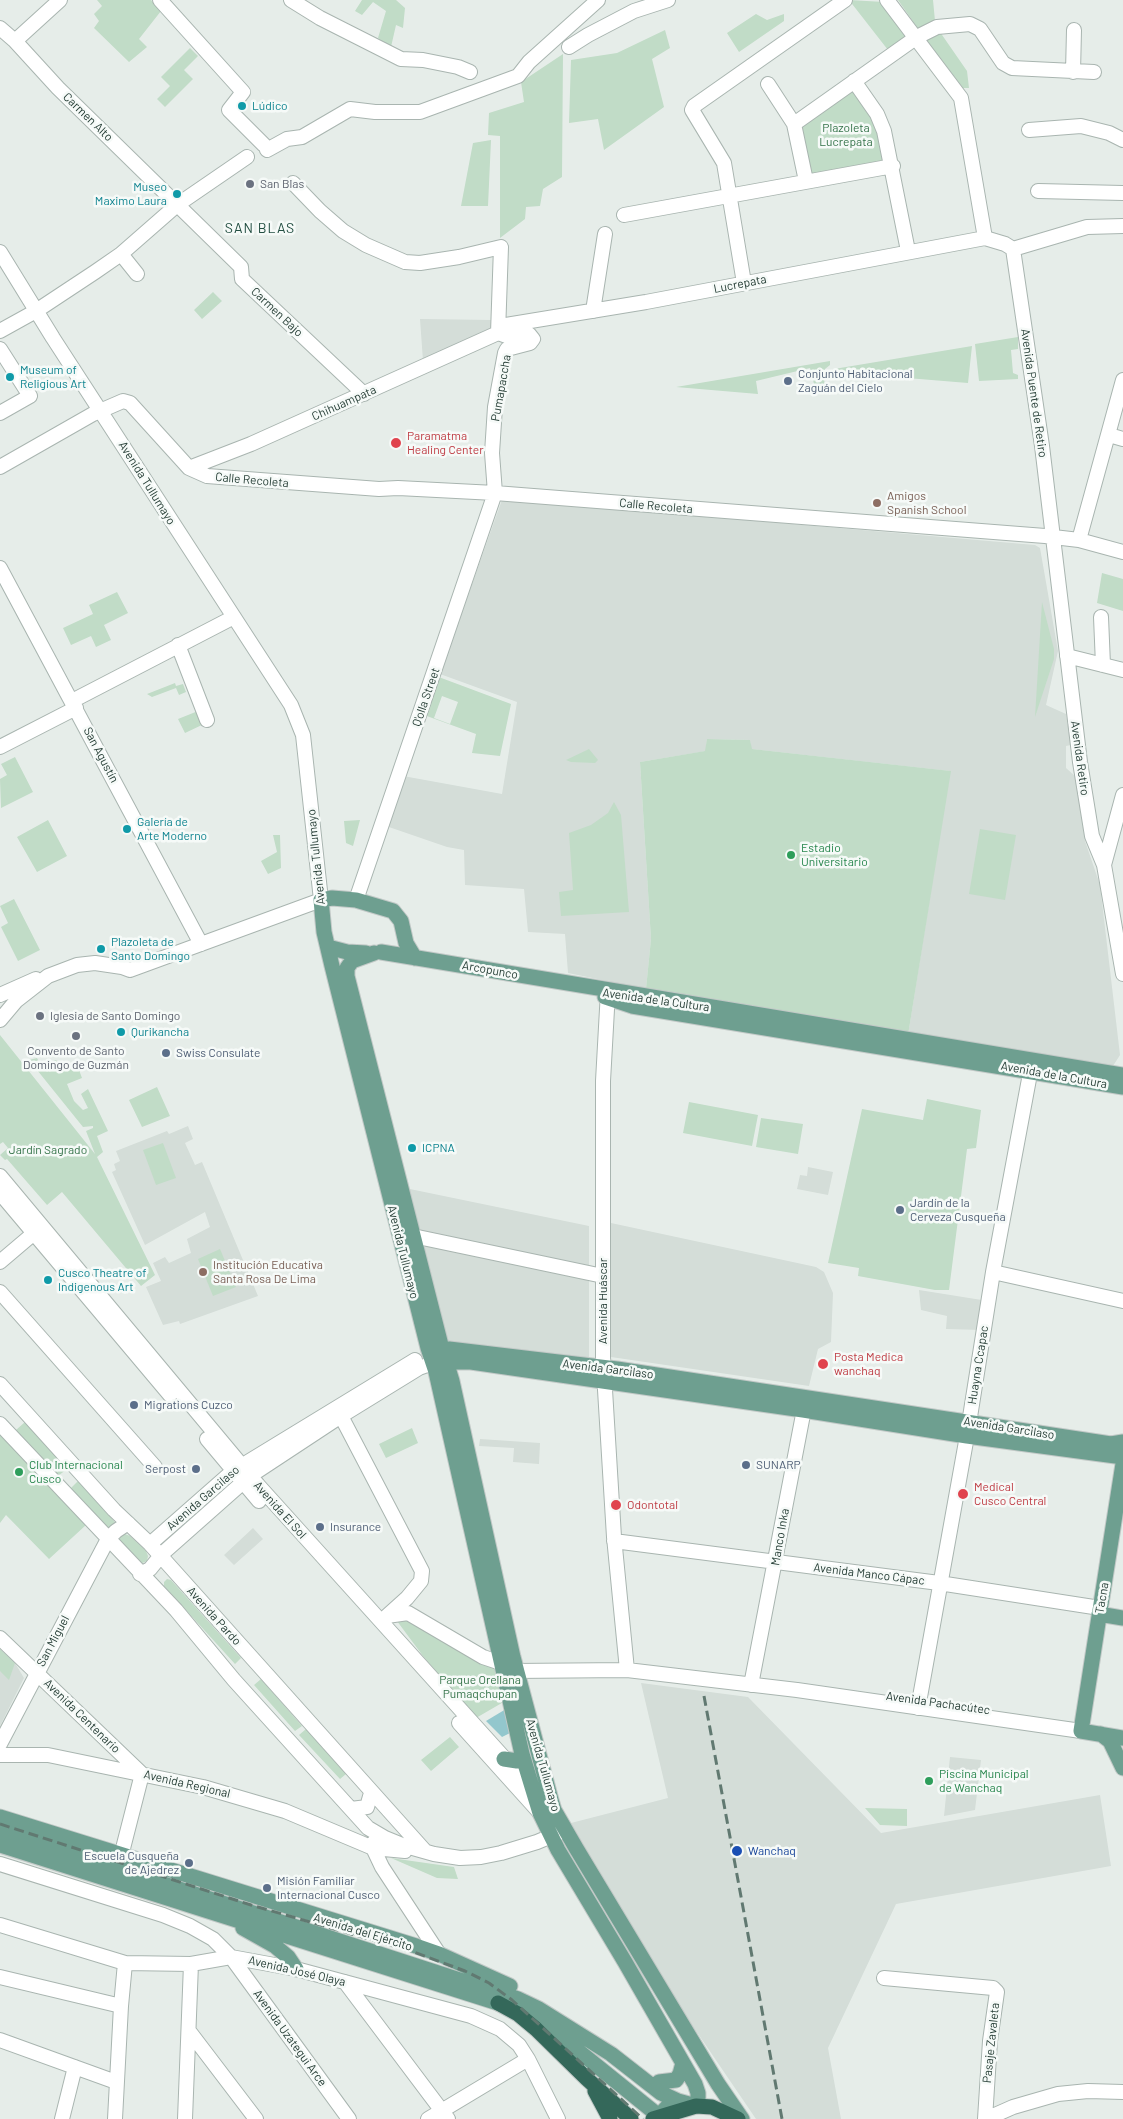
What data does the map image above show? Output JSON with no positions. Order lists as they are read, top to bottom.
{
  "streets": {
    "main road": [
      "Avenida Tullumayo",
      "Arcopunco",
      "Avenida de la Cultura",
      "Avenida Garcilaso",
      "Avenida Manco Cápac",
      "Tacna",
      "Avenida Pachacútec",
      "Avenida del Ejército"
    ],
    "street": [
      "Carmen Alto",
      "Lucrepata",
      "Carmen Bajo",
      "Pumapaccha",
      "Avenida Puente de Retiro",
      "Chihuampata",
      "Calle Recoleta",
      "Q'olla Street",
      "San Agustín",
      "Avenida Retiro",
      "Avenida Huáscar",
      "Huayna Ccapac",
      "Avenida El Sol",
      "Manco Inka",
      "Avenida Pardo",
      "San Miguel",
      "Avenida Centenario",
      "Avenida Regional",
      "Avenida José Olaya",
      "Avenida Uzategui Arce",
      "Pasaje Zavaleta"
    ]
  },
  "crossings": [
    ["Carmen Alto", "Carmen Bajo"],
    ["Lucrepata", "Pumapaccha"],
    ["Lucrepata", "Chihuampata"],
    ["Carmen Bajo", "Chihuampata"],
    ["Pumapaccha", "Chihuampata"],
    ["Pumapaccha", "Calle Recoleta"],
    ["Pumapaccha", "Q'olla Street"],
    ["Avenida Puente de Retiro", "Calle Recoleta"],
    ["Avenida Puente de Retiro", "Avenida Retiro"],
    ["Chihuampata", "Calle Recoleta"],
    ["Calle Recoleta", "Q'olla Street"],
    ["Calle Recoleta", "Avenida Retiro"],
    ["Avenida Tullumayo", "Arcopunco"],
    ["Avenida Tullumayo", "Avenida Garcilaso"],
    ["Avenida Tullumayo", "Avenida El Sol"],
    ["Avenida Tullumayo", "Avenida Pardo"],
    ["Avenida Tullumayo", "Avenida Pachacútec"],
    ["Avenida Tullumayo", "Avenida del Ejército"],
    ["Arcopunco", "Avenida de la Cultura"],
    ["Arcopunco", "Avenida Huáscar"],
    ["Avenida de la Cultura", "Avenida Huáscar"],
    ["Avenida de la Cultura", "Huayna Ccapac"],
    ["Avenida Huáscar", "Avenida Garcilaso"],
    ["Avenida Huáscar", "Avenida Manco Cápac"],
    ["Avenida Huáscar", "Avenida Pachacútec"],
    ["Huayna Ccapac", "Avenida Garcilaso"],
    ["Huayna Ccapac", "Avenida Manco Cápac"],
    ["Huayna Ccapac", "Avenida Pachacútec"],
    ["Avenida Garcilaso", "Avenida El Sol"],
    ["Avenida Garcilaso", "Manco Inka"],
    ["Avenida Garcilaso", "Avenida Pardo"],
    ["Manco Inka", "Avenida Manco Cápac"],
    ["Manco Inka", "Avenida Pachacútec"],
    ["Avenida Manco Cápac", "Tacna"],
    ["Tacna", "Avenida Pachacútec"],
    ["Avenida Pardo", "San Miguel"],
    ["Avenida Pardo", "Avenida Regional"],
    ["San Miguel", "Avenida Centenario"],
    ["Avenida Centenario", "Avenida Regional"],
    ["Avenida José Olaya", "Avenida Uzategui Arce"]
  ],
  "districts": ["SAN BLAS"],
  "parks": ["Plazoleta Lucrepata", "Jardín Sagrado", "Parque Orellana Pumaqchupan"],
  "places": [
    "Lúdico",
    "San Blas",
    "Museo Maximo Laura",
    "Museum of Religious Art",
    "Conjunto Habitacional Zaguán del Cielo",
    "Paramatma Healing Center",
    "Amigos Spanish School",
    "Galería de Arte Moderno",
    "Estadio Universitario",
    "Plazoleta de Santo Domingo",
    "Iglesia de Santo Domingo",
    "Qurikancha",
    "Convento de Santo Domingo de Guzmán",
    "Swiss Consulate",
    "ICPNA",
    "Jardín de la Cerveza Cusqueña",
    "Institución Educativa Santa Rosa De Lima",
    "Cusco Theatre of Indigenous Art",
    "Posta Medica wanchaq",
    "Migrations Cuzco",
    "SUNARP",
    "Serpost",
    "Club Internacional Cusco",
    "Medical Cusco Central",
    "Odontotal",
    "Insurance",
    "Piscina Municipal de Wanchaq",
    "Wanchaq",
    "Escuela Cusqueña de Ajedrez",
    "Misión Familiar Internacional Cusco"
  ]
}
